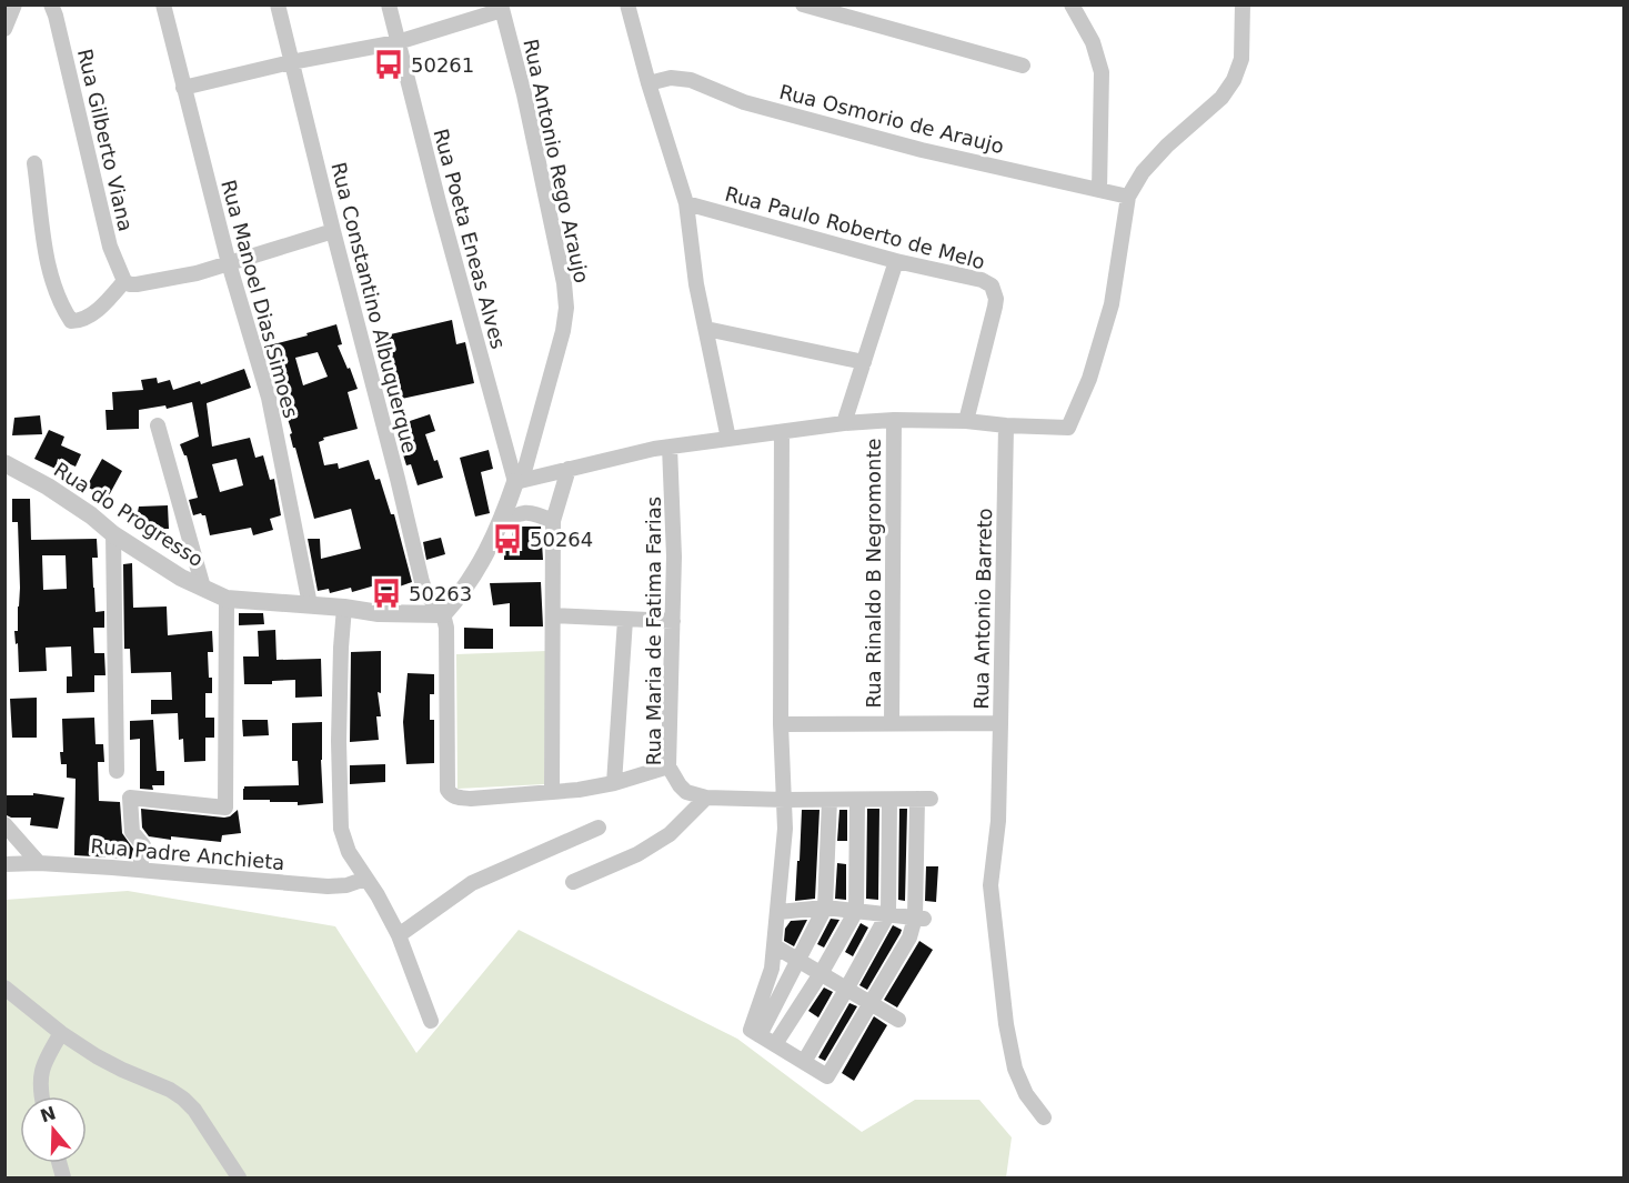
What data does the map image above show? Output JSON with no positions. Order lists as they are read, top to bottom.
{
  "streets": {
    "street": [
      "Rua Osmorio de Araujo",
      "Rua Gilberto Viana",
      "Rua Antonio Rego Araujo",
      "Rua Paulo Roberto de Melo",
      "Rua Poeta Eneas Alves",
      "Rua Manoel Dias Simoes",
      "Rua Constantino Albuquerque",
      "Rua do Progresso",
      "Rua Rinaldo B Negromonte",
      "Rua Antonio Barreto",
      "Rua Maria de Fatima Farias",
      "Rua Padre Anchieta"
    ]
  },
  "crossings": [
    ["Rua Antonio Rego Araujo", "Rua Poeta Eneas Alves"],
    ["Rua Manoel Dias Simoes", "Rua do Progresso"],
    ["Rua Constantino Albuquerque", "Rua do Progresso"],
    ["Rua Rinaldo B Negromonte", "Rua Antonio Barreto"]
  ],
  "places": {
    "bus stop": ["50261", "50264", "50263"]
  },
  "north": "top"
}
